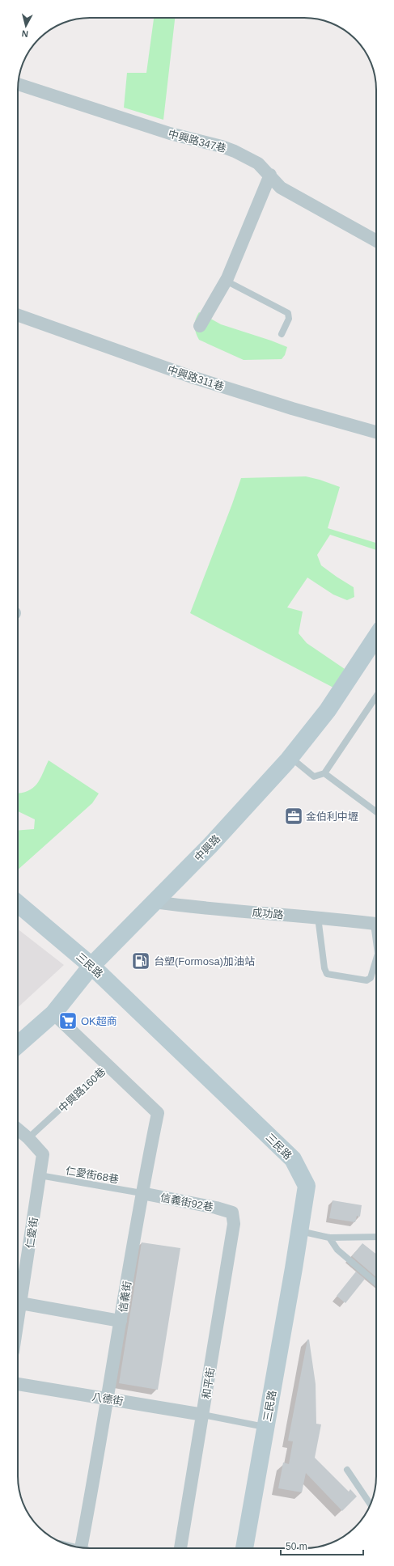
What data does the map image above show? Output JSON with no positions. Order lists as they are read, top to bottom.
{
  "streets": {
    "street": [
      "中興路347巷",
      "中興路311巷",
      "中興路",
      "成功路",
      "三民路",
      "中興路160巷",
      "信義街92巷",
      "仁愛街",
      "信義街",
      "和平街",
      "八德街"
    ],
    "lane": ["仁愛街68巷"]
  },
  "crossings": [
    ["中興路", "成功路"],
    ["中興路", "三民路"],
    ["中興路", "中興路160巷"],
    ["中興路160巷", "仁愛街"],
    ["中興路160巷", "信義街"],
    ["仁愛街68巷", "信義街92巷"],
    ["仁愛街68巷", "仁愛街"],
    ["仁愛街68巷", "信義街"],
    ["信義街92巷", "信義街"],
    ["信義街92巷", "和平街"],
    ["信義街", "八德街"],
    ["和平街", "八德街"]
  ],
  "places": {
    "office": ["金伯利中壢"],
    "fuel station": ["台塑(Formosa)加油站"],
    "supermarket": ["OK超商"]
  },
  "scale_bar": "50 m",
  "north": "bottom"
}
